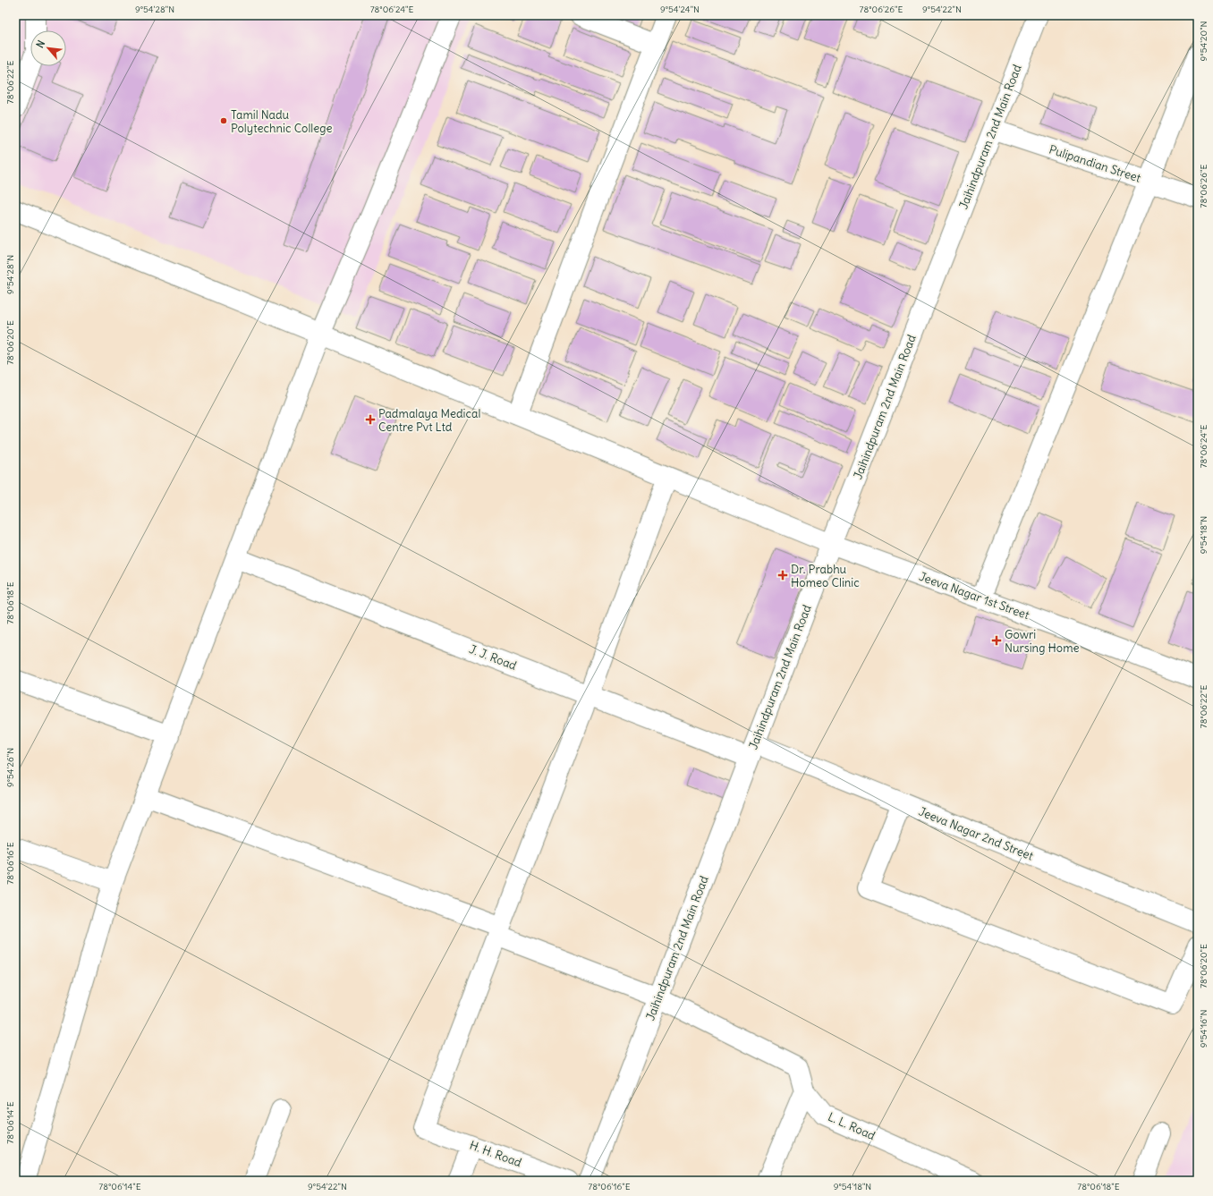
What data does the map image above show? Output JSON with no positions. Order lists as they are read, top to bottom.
{
  "streets": {
    "street": [
      "Jaihindpuram 2nd Main Road",
      "Pulipandian Street",
      "Jeeva Nagar 1st Street",
      "J. J. Road",
      "Jeeva Nagar 2nd Street",
      "L. L. Road",
      "H. H. Road"
    ]
  },
  "crossings": [
    ["Jaihindpuram 2nd Main Road", "Pulipandian Street"],
    ["Jaihindpuram 2nd Main Road", "Jeeva Nagar 1st Street"],
    ["Jaihindpuram 2nd Main Road", "J. J. Road"],
    ["Jaihindpuram 2nd Main Road", "Jeeva Nagar 2nd Street"],
    ["Jaihindpuram 2nd Main Road", "L. L. Road"],
    ["J. J. Road", "Jeeva Nagar 2nd Street"],
    ["L. L. Road", "H. H. Road"]
  ],
  "places": {
    "other": ["Tamil Nadu Polytechnic College"],
    "health": ["Padmalaya Medical Centre Pvt Ltd", "Dr. Prabhu Homeo Clinic", "Gowri Nursing Home"]
  },
  "north": "top left",
  "coordinates": [
    "9°54'28\"N",
    "78°06'24\"E",
    "9°54'24\"N",
    "78°06'26\"E",
    "9°54'22\"N",
    "9°54'20\"N",
    "78°06'22\"E",
    "78°06'20\"E",
    "9°54'18\"N",
    "78°06'18\"E",
    "9°54'26\"N",
    "78°06'16\"E",
    "9°54'16\"N",
    "78°06'14\"E"
  ]
}
